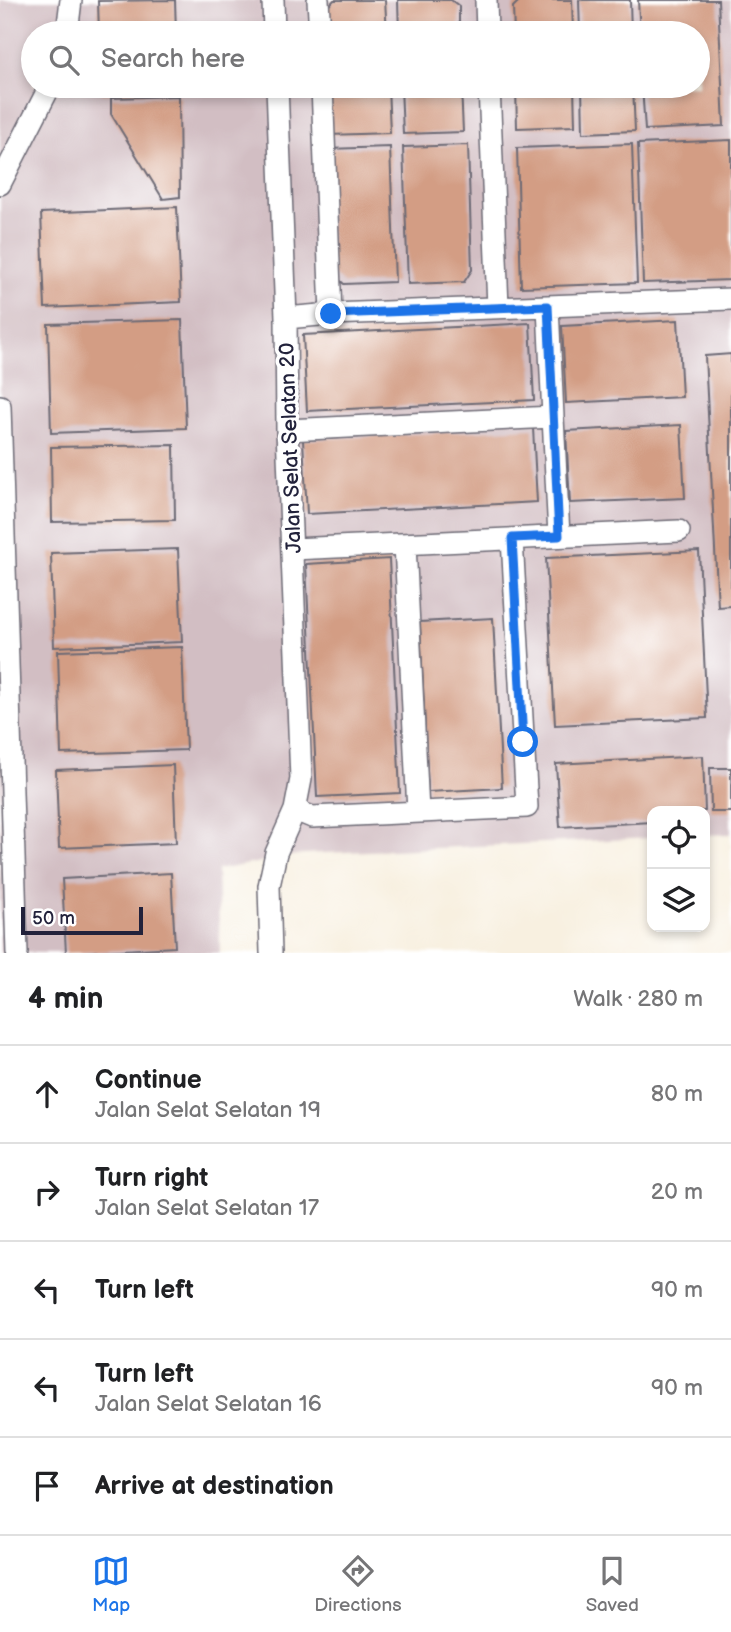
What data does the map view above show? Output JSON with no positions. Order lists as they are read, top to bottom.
{
  "streets": {
    "street": ["Jalan Selat Selatan 20"]
  },
  "scale_bar": "50 m",
  "page": {
    "search": "Search here",
    "scale": "50 m",
    "heading": ["4 min", "Walk · 280 m"],
    "list": [
      ["Continue", "Jalan Selat Selatan 19", "80 m"],
      ["Turn right", "Jalan Selat Selatan 17", "20 m"],
      ["Turn left", "90 m"],
      ["Turn left", "Jalan Selat Selatan 16", "90 m"],
      "Arrive at destination"
    ],
    "nav": ["Map", "Directions", "Saved"]
  }
}
